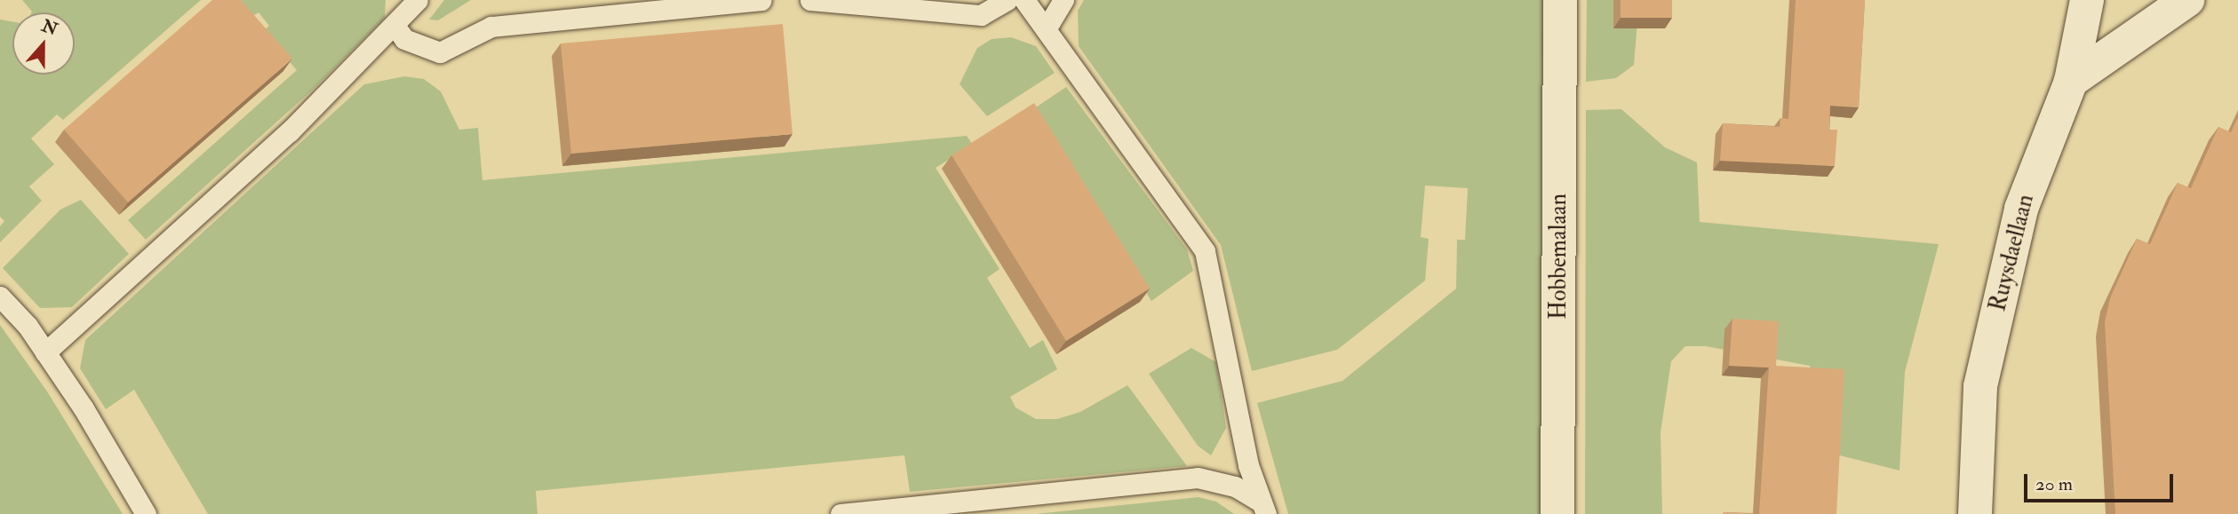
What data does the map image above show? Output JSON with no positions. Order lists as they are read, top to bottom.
{
  "streets": {
    "street": ["Ruysdaellaan", "Hobbemalaan"]
  },
  "scale_bar": "20 m",
  "north": "top"
}
